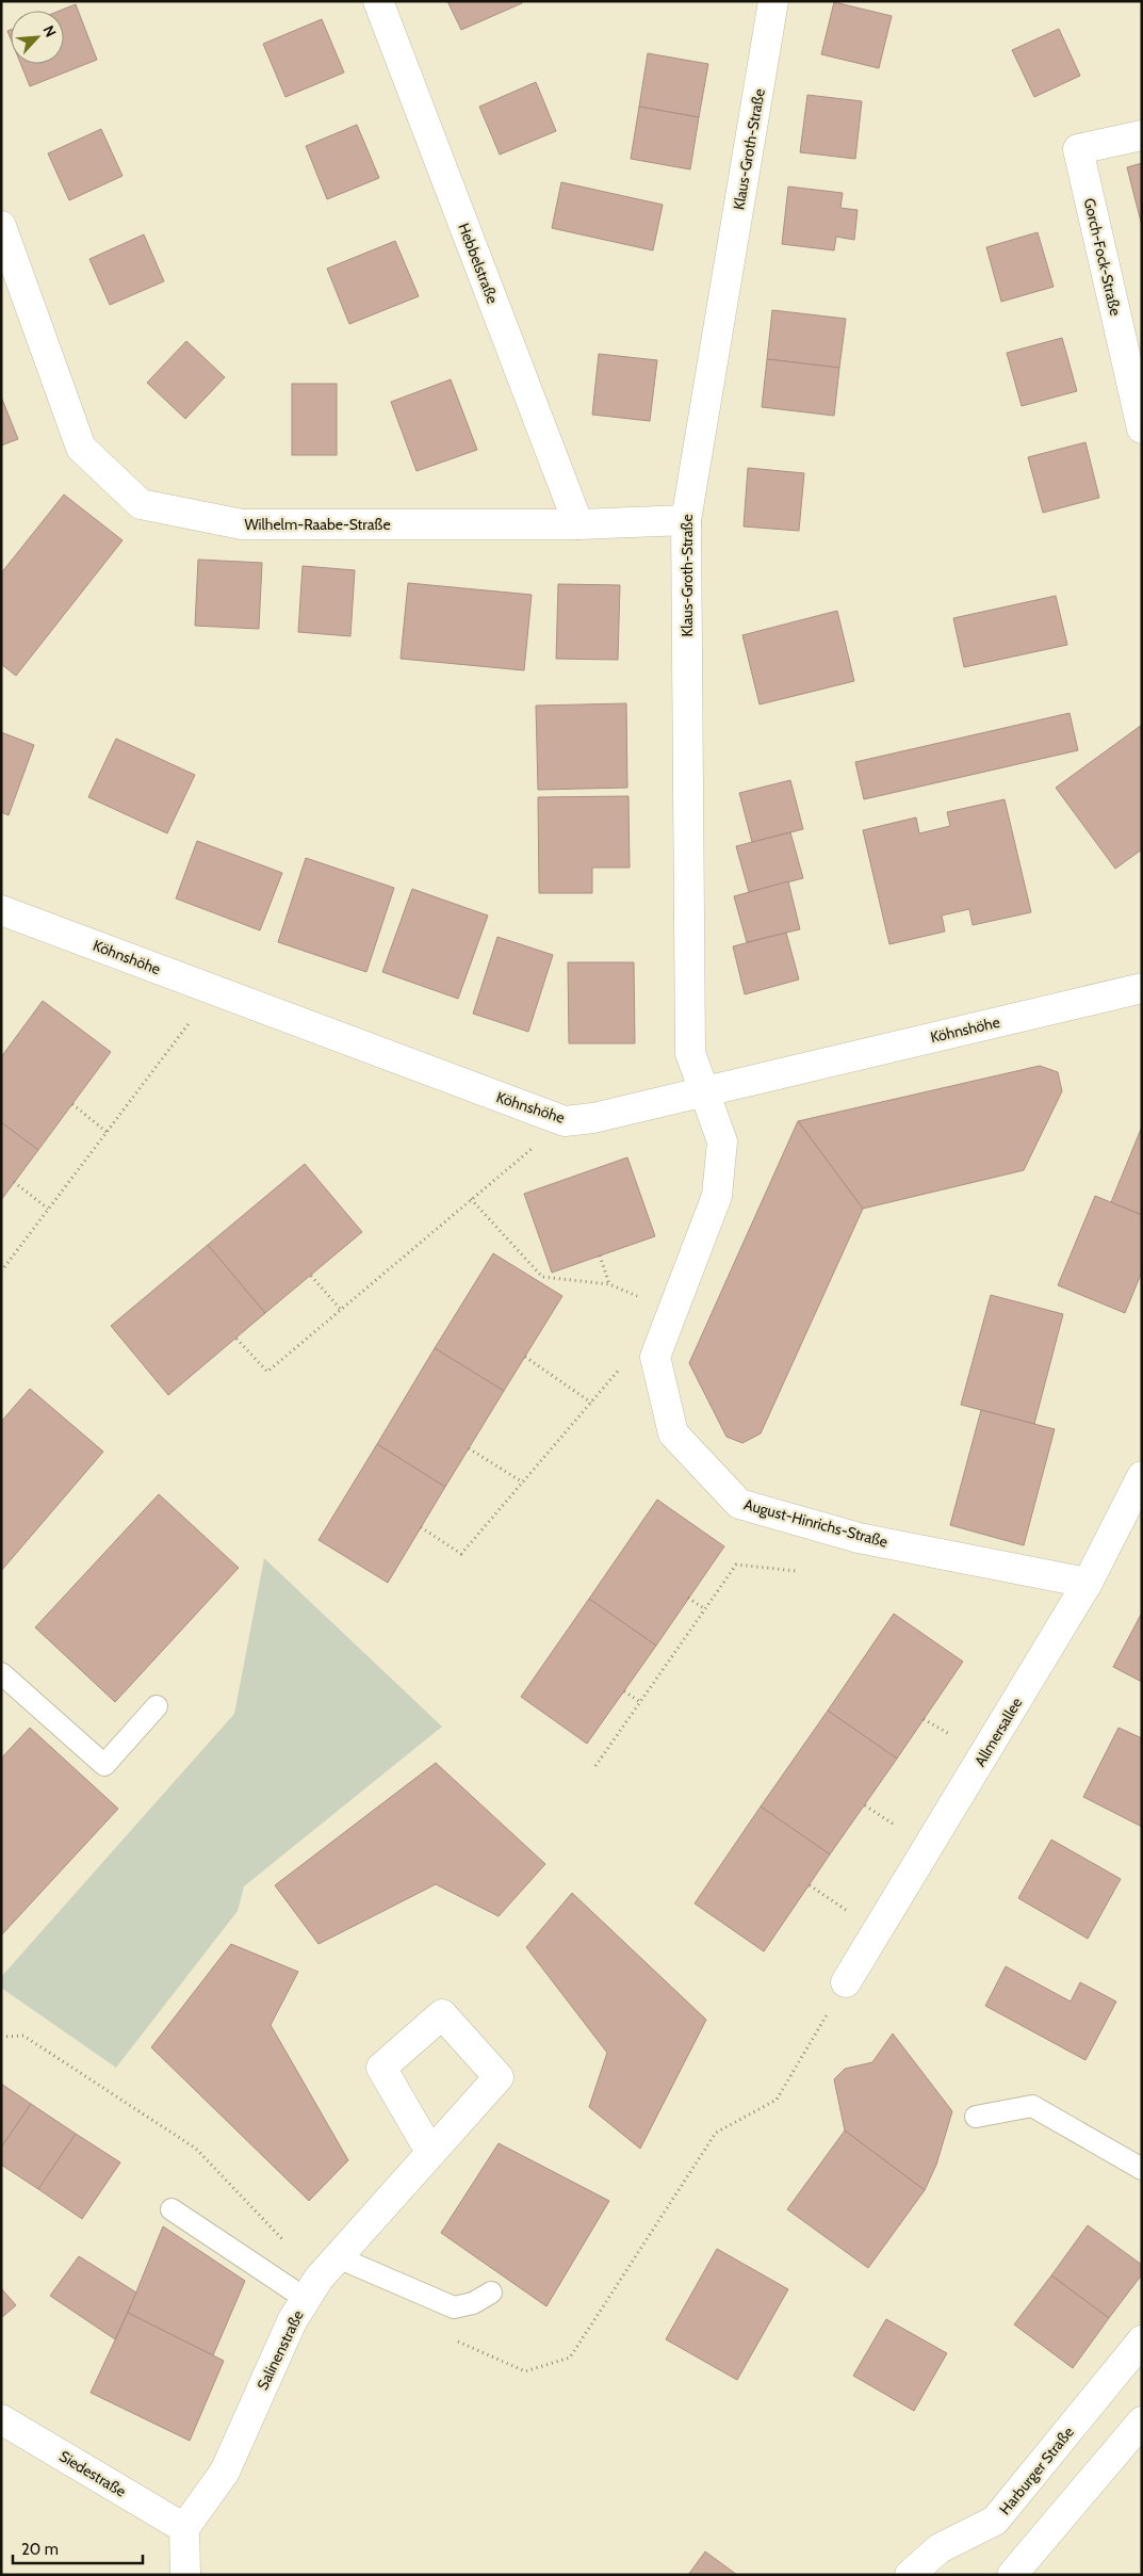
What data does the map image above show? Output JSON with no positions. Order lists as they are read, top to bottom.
{
  "streets": {
    "street": [
      "Klaus-Groth-Straße",
      "Gorch-Fock-Straße",
      "Hebbelstraße",
      "Wilhelm-Raabe-Straße",
      "Köhnshöhe",
      "August-Hinrichs-Straße",
      "Allmersallee",
      "Salinenstraße",
      "Harburger Straße",
      "Siedestraße"
    ]
  },
  "crossings": [
    ["Klaus-Groth-Straße", "Wilhelm-Raabe-Straße"],
    ["Klaus-Groth-Straße", "Köhnshöhe"],
    ["Hebbelstraße", "Wilhelm-Raabe-Straße"],
    ["August-Hinrichs-Straße", "Allmersallee"],
    ["Salinenstraße", "Siedestraße"]
  ],
  "scale_bar": "20 m",
  "north": "top right"
}
